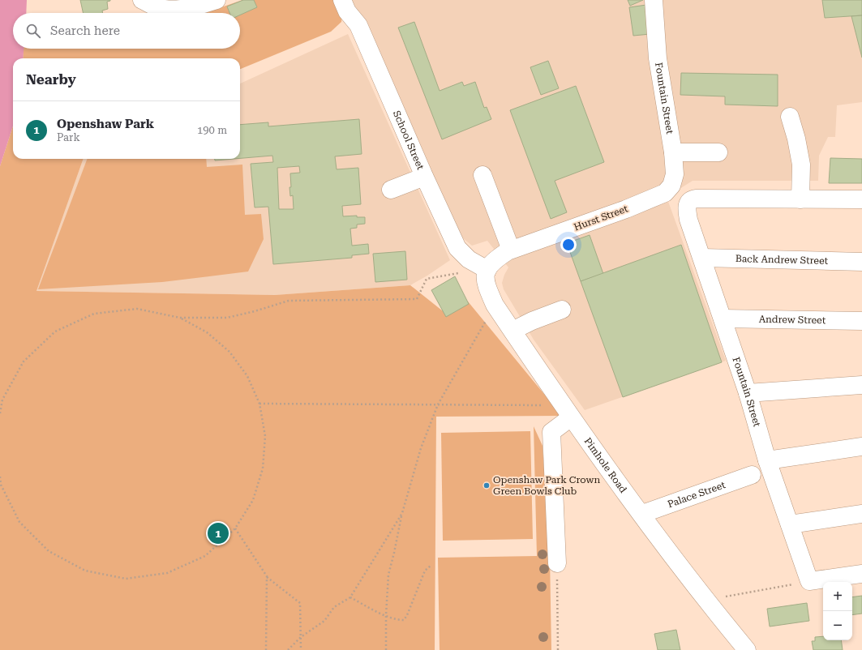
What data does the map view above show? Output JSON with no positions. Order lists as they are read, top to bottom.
{
  "streets": {
    "street": [
      "Fountain Street",
      "School Street",
      "Hurst Street",
      "Back Andrew Street",
      "Andrew Street",
      "Pimhole Road",
      "Palace Street"
    ]
  },
  "crossings": [
    ["Fountain Street", "Hurst Street"],
    ["Fountain Street", "Back Andrew Street"],
    ["Fountain Street", "Andrew Street"],
    ["School Street", "Hurst Street"],
    ["School Street", "Pimhole Road"],
    ["Hurst Street", "Pimhole Road"],
    ["Pimhole Road", "Palace Street"]
  ],
  "places": ["Openshaw Park Crown Green Bowls Club"],
  "page": {
    "search": "Search here",
    "heading": "Nearby",
    "list": [
      {
        "mark": "1",
        "name": "Openshaw Park",
        "note": "Park",
        "value": "190 m"
      }
    ],
    "pins": "1",
    "map_buttons": ["+", "−"]
  }
}
